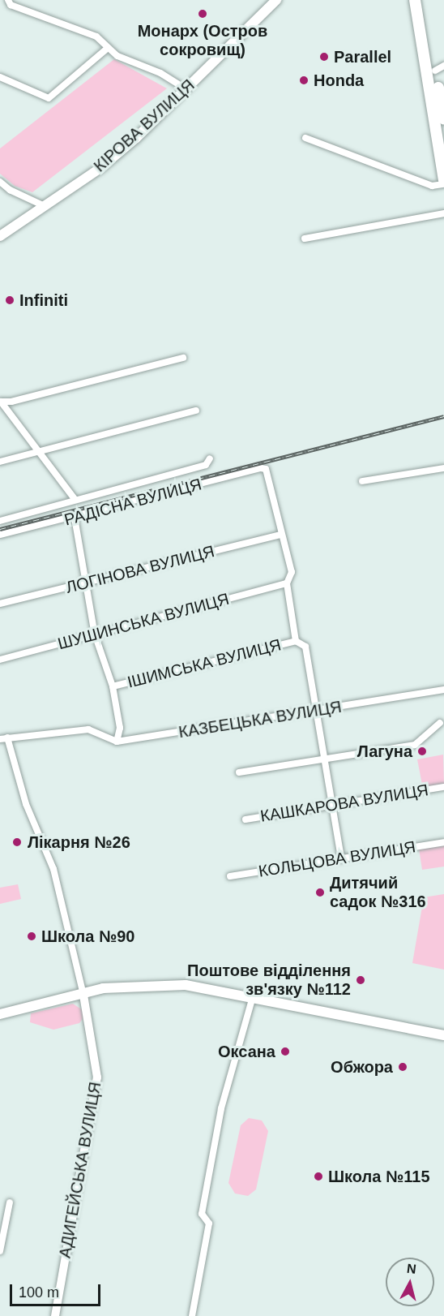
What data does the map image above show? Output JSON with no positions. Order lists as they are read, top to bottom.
{
  "streets": {
    "main road": ["КІРОВА ВУЛИЦЯ"],
    "street": [
      "РАДІСНА ВУЛИЦЯ",
      "ЛОГІНОВА ВУЛИЦЯ",
      "ШУШИНСЬКА ВУЛИЦЯ",
      "ІШИМСЬКА ВУЛИЦЯ",
      "КАЗБЕЦЬКА ВУЛИЦЯ",
      "КАШКАРОВА ВУЛИЦЯ",
      "КОЛЬЦОВА ВУЛИЦЯ",
      "АДИГЕЙСЬКА ВУЛИЦЯ"
    ]
  },
  "crossings": [
    ["РАДІСНА ВУЛИЦЯ", "ЛОГІНОВА ВУЛИЦЯ"]
  ],
  "places": [
    "Монарх (Остров сокровищ)",
    "Parallel",
    "Honda",
    "Infiniti",
    "Лагуна",
    "Лікарня №26",
    "Дитячий садок №316",
    "Школа №90",
    "Поштове відділення зв'язку №112",
    "Оксана",
    "Обжора",
    "Школа №115"
  ],
  "scale_bar": "100 m",
  "north": "top"
}
